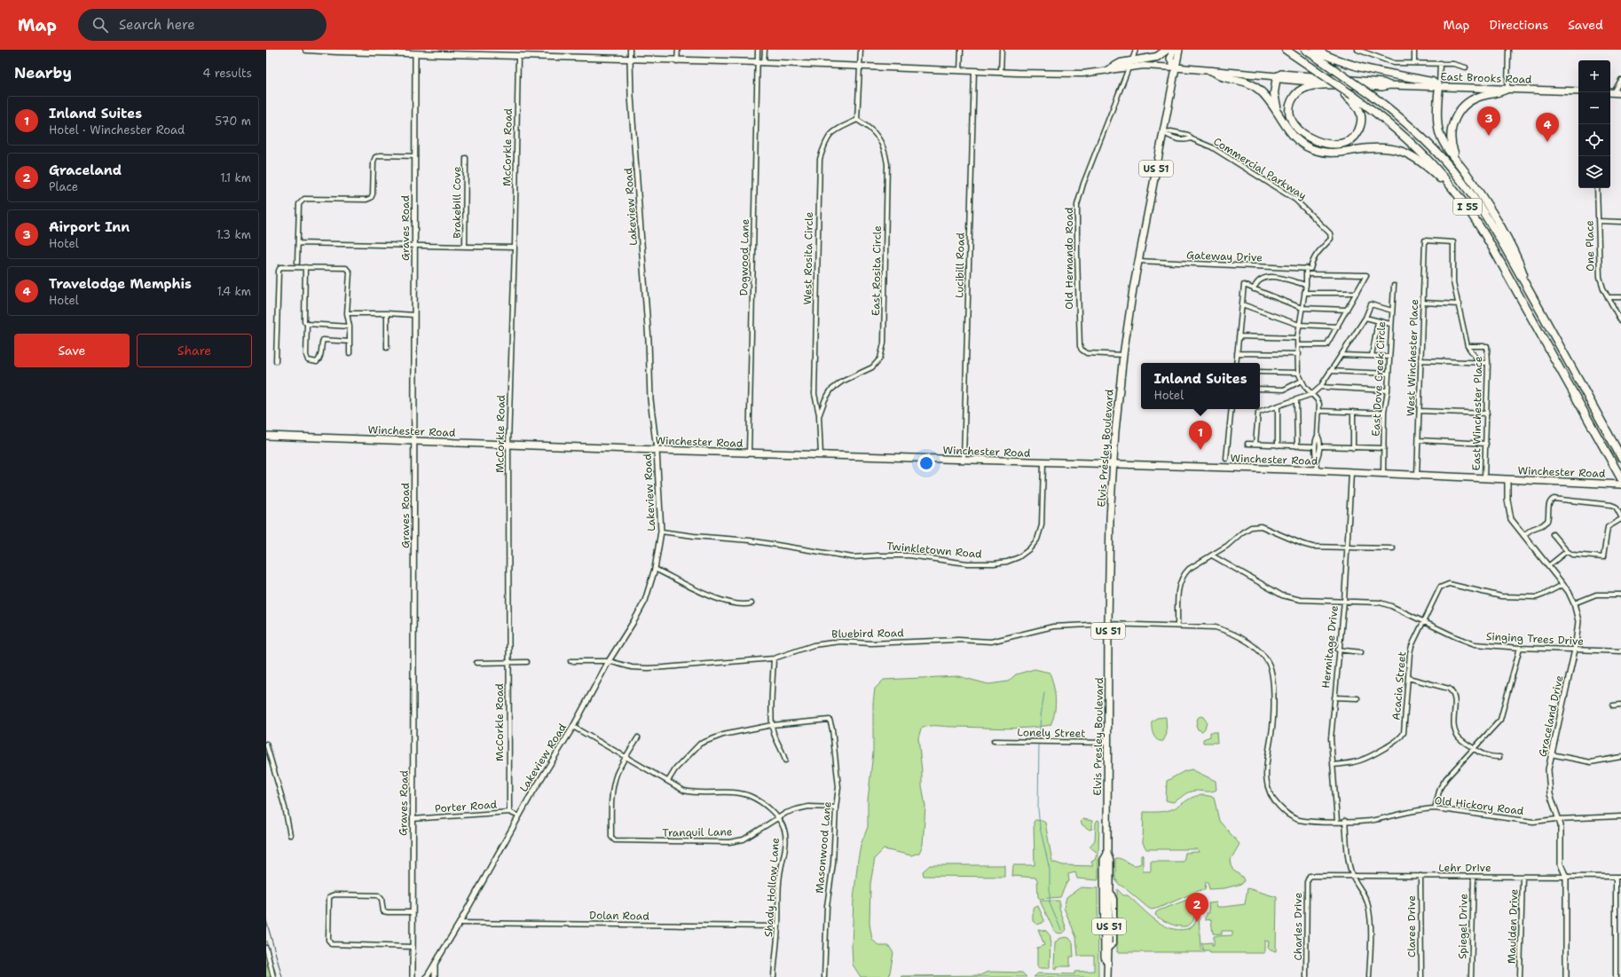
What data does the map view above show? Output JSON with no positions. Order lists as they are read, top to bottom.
{
  "streets": {
    "highway": ["I 55"],
    "main road": [
      "East Brooks Road",
      "US 51",
      "Winchester Road",
      "Elvis Presley Boulevard"
    ],
    "street": [
      "McCorkle Road",
      "Commercial Parkway",
      "Brakebill Cove",
      "Lakeview Road",
      "Graves Road",
      "One Place",
      "Gateway Drive",
      "Dogwood Lane",
      "West Rosita Circle",
      "Old Hernando Road",
      "Lucibill Road",
      "East Rosita Circle",
      "West Winchester Place",
      "East Dove Creek Circle",
      "East Winchester Place",
      "Twinkletown Road",
      "Bluebird Road",
      "Singing Trees Drive",
      "Hermitage Drive",
      "Acacia Street",
      "Graceland Drive",
      "Lonely Street",
      "Old Hickory Road",
      "Porter Road",
      "Tranquil Lane",
      "Masonwood Lane",
      "Lehr Drive",
      "Shady Hollow Lane",
      "Dolan Road",
      "Charles Drive",
      "Claree Drive",
      "Spiegel Drive",
      "Maulden Drive"
    ]
  },
  "crossings": [
    ["East Brooks Road", "Old Hernando Road"],
    ["East Brooks Road", "Elvis Presley Boulevard"],
    ["McCorkle Road", "Winchester Road"],
    ["McCorkle Road", "Porter Road"],
    ["Commercial Parkway", "Gateway Drive"],
    ["Commercial Parkway", "Elvis Presley Boulevard"],
    ["Lakeview Road", "Winchester Road"],
    ["Lakeview Road", "Twinkletown Road"],
    ["Lakeview Road", "Bluebird Road"],
    ["Lakeview Road", "Porter Road"],
    ["Lakeview Road", "Shady Hollow Lane"],
    ["Lakeview Road", "Dolan Road"],
    ["Graves Road", "Winchester Road"],
    ["Graves Road", "Porter Road"],
    ["Gateway Drive", "Elvis Presley Boulevard"],
    ["Dogwood Lane", "Winchester Road"],
    ["West Rosita Circle", "East Rosita Circle"],
    ["Old Hernando Road", "Elvis Presley Boulevard"],
    ["Lucibill Road", "Winchester Road"],
    ["East Rosita Circle", "Winchester Road"],
    ["West Winchester Place", "East Winchester Place"],
    ["West Winchester Place", "Winchester Road"],
    ["East Dove Creek Circle", "Winchester Road"],
    ["East Winchester Place", "Winchester Road"],
    ["Winchester Road", "Elvis Presley Boulevard"],
    ["Winchester Road", "Twinkletown Road"],
    ["Winchester Road", "Hermitage Drive"],
    ["Winchester Road", "Graceland Drive"],
    ["Elvis Presley Boulevard", "Bluebird Road"],
    ["Elvis Presley Boulevard", "Lonely Street"],
    ["Elvis Presley Boulevard", "Old Hickory Road"],
    ["Bluebird Road", "Old Hickory Road"],
    ["Singing Trees Drive", "Hermitage Drive"],
    ["Singing Trees Drive", "Acacia Street"],
    ["Singing Trees Drive", "Graceland Drive"],
    ["Hermitage Drive", "Acacia Street"],
    ["Hermitage Drive", "Old Hickory Road"],
    ["Acacia Street", "Graceland Drive"],
    ["Graceland Drive", "Old Hickory Road"],
    ["Graceland Drive", "Lehr Drive"],
    ["Tranquil Lane", "Masonwood Lane"],
    ["Tranquil Lane", "Shady Hollow Lane"],
    ["Lehr Drive", "Charles Drive"],
    ["Lehr Drive", "Claree Drive"],
    ["Lehr Drive", "Spiegel Drive"],
    ["Lehr Drive", "Maulden Drive"],
    ["Shady Hollow Lane", "Dolan Road"]
  ],
  "page": {
    "header": "Map",
    "search": "Search here",
    "nav": ["Map", "Directions", "Saved"],
    "heading": ["Nearby", "4 results"],
    "map_buttons": ["+", "−"],
    "list": [
      {
        "mark": "1",
        "name": "Inland Suites",
        "note": "Hotel · Winchester Road",
        "value": "570 m"
      },
      {
        "mark": "2",
        "name": "Graceland",
        "note": "Place",
        "value": "1.1 km"
      },
      {
        "mark": "3",
        "name": "Airport Inn",
        "note": "Hotel",
        "value": "1.3 km"
      },
      {
        "mark": "4",
        "name": "Travelodge Memphis",
        "note": "Hotel",
        "value": "1.4 km"
      }
    ],
    "pins": [
      "3",
      "4",
      "1",
      "2"
    ],
    "buttons": ["Save", "Share"],
    "popup": ["Inland Suites", "Hotel"]
  }
}
